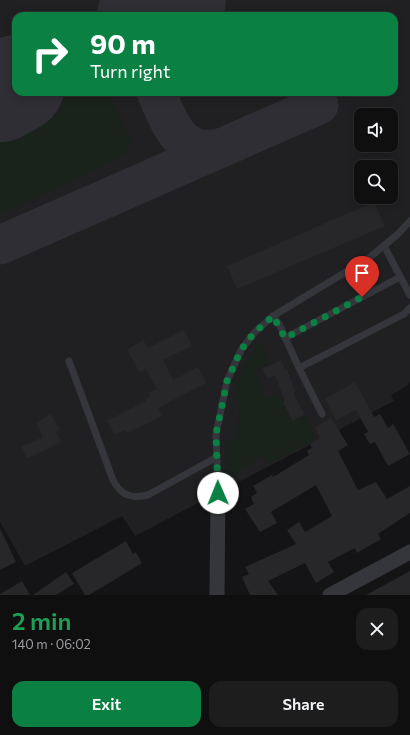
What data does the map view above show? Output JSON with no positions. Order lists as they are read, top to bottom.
{
  "page": {
    "turn": ["90 m", "Turn right"],
    "heading": ["2 min", "140 m · 06:02"],
    "buttons": ["Exit", "Share"]
  }
}
